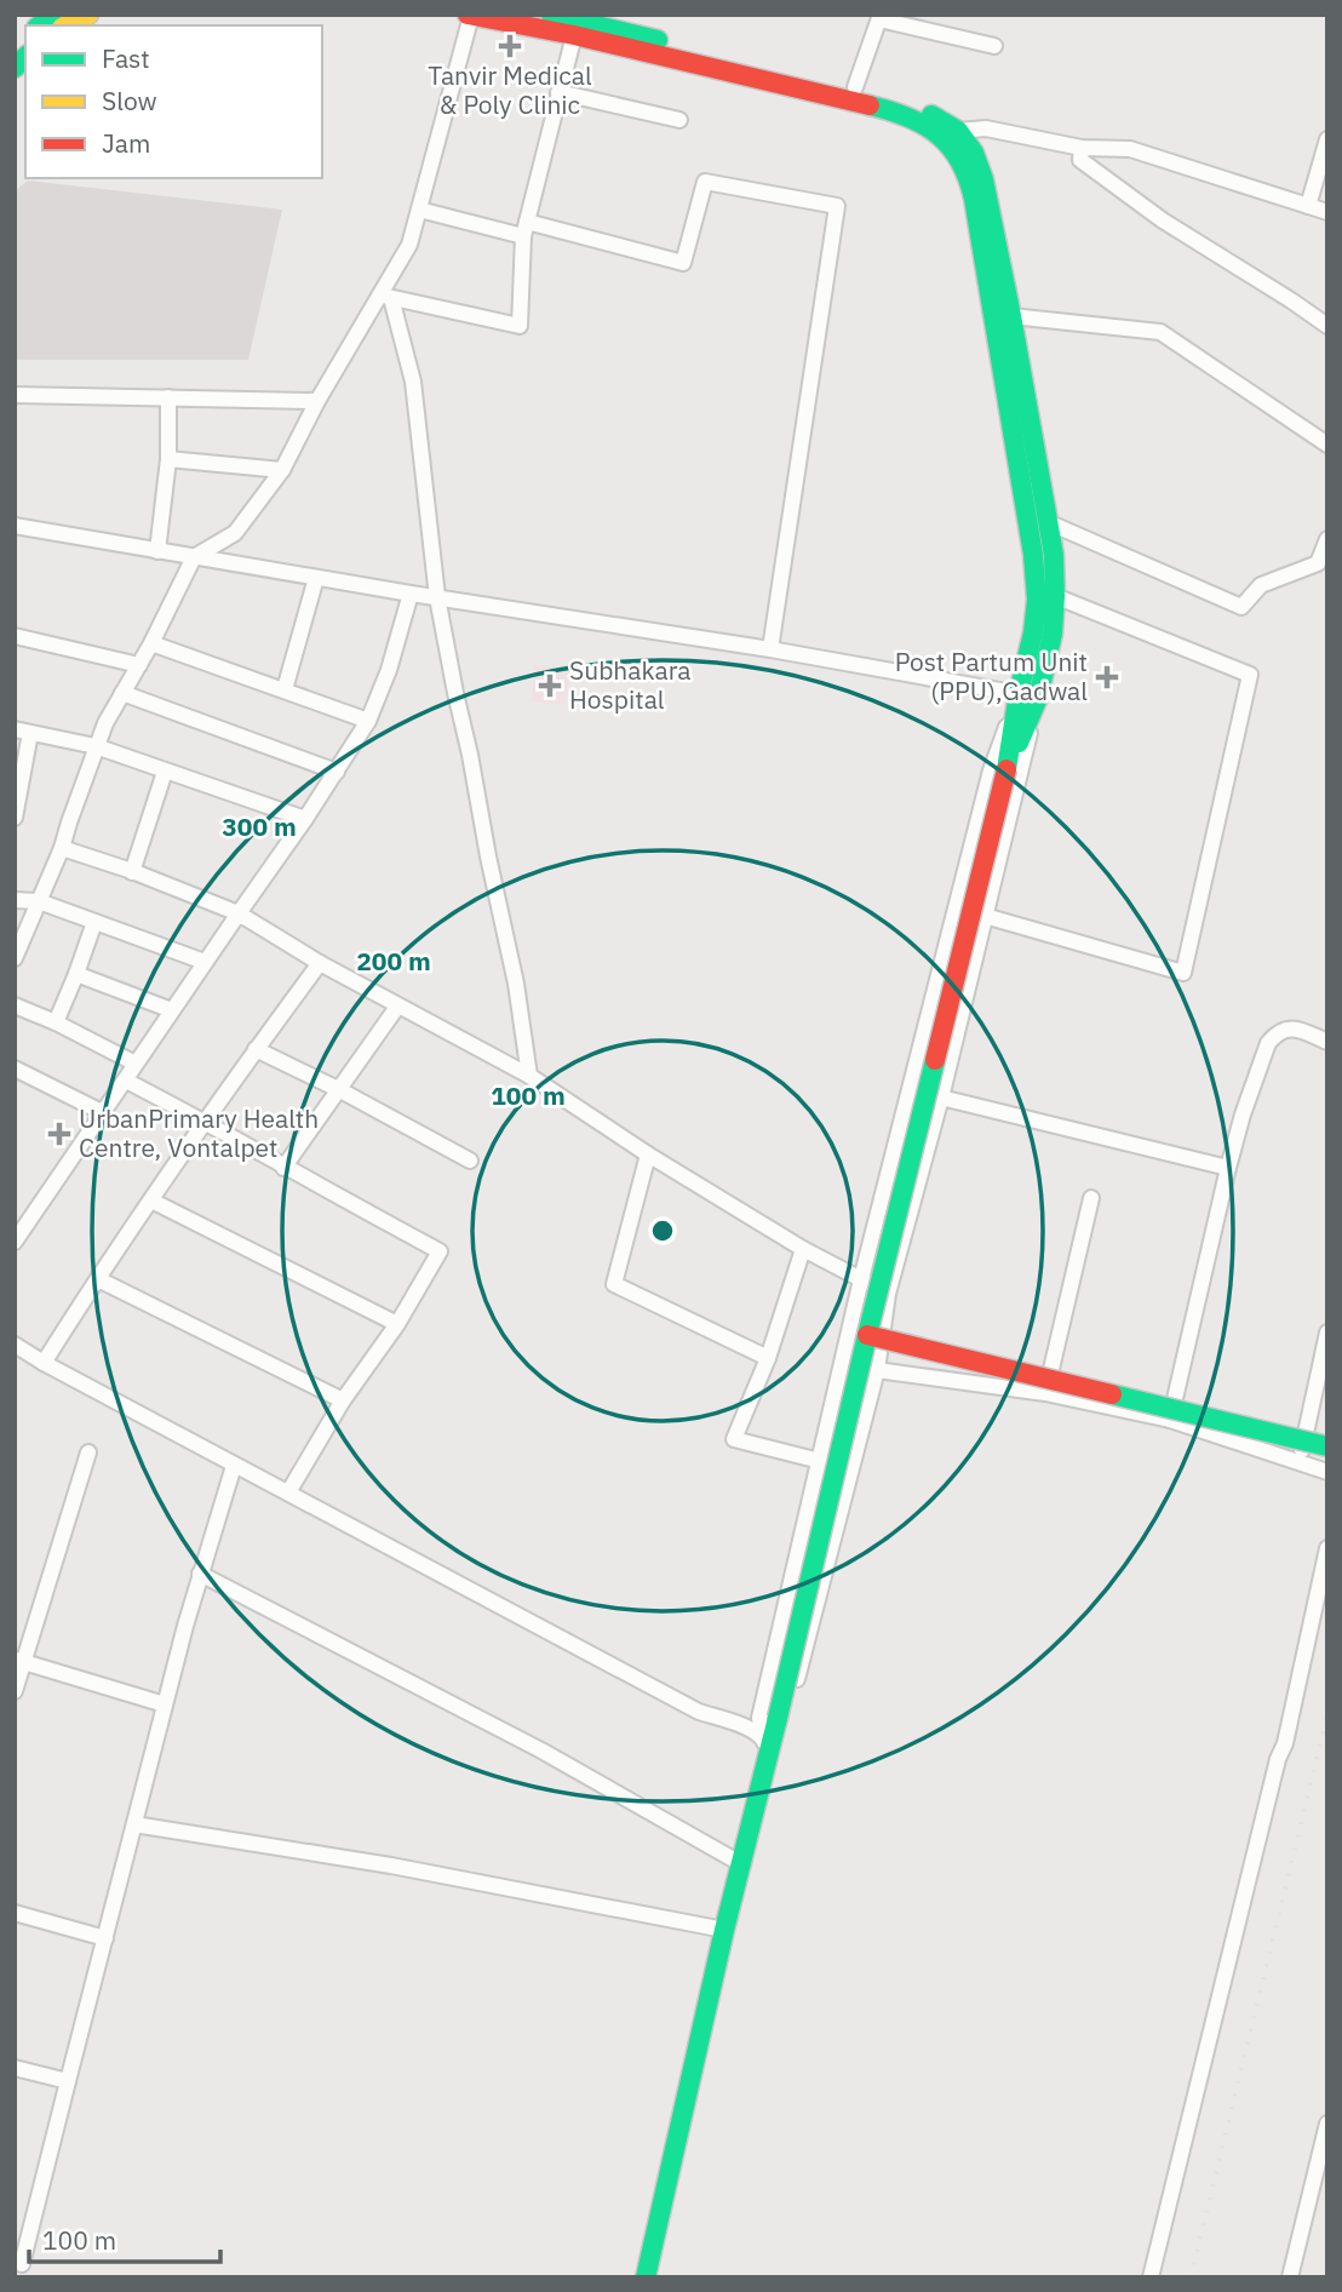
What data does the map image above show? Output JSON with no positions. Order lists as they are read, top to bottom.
{
  "places": {
    "health": [
      "Tanvir Medical & Poly Clinic",
      "Post Partum Unit (PPU),Gadwal",
      "Subhakara Hospital",
      "UrbanPrimary Health Centre, Vontalpet"
    ]
  },
  "legend": ["Fast", "Slow", "Jam"],
  "scale_bar": "100 m",
  "rings": ["300 m", "200 m", "100 m"]
}
